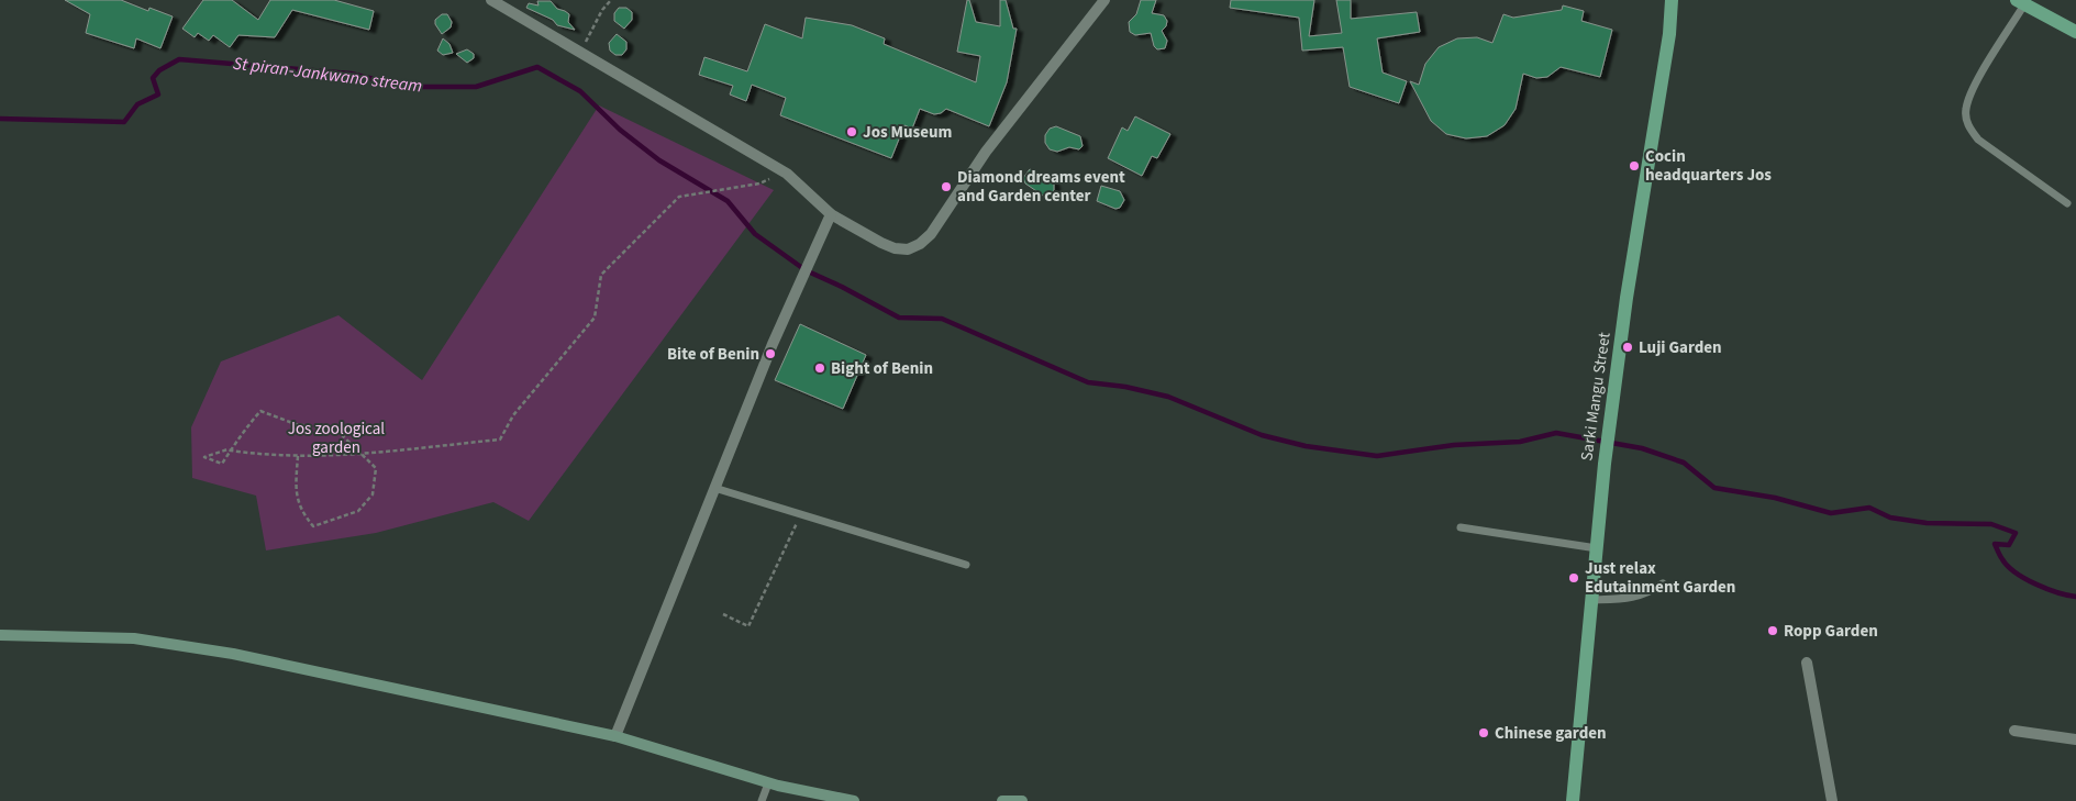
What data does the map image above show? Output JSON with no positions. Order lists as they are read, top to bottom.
{
  "streets": {
    "main road": ["Sarki Mangu Street"]
  },
  "water": ["St piran-Jankwano stream"],
  "parks": ["Jos zoological garden"],
  "places": [
    "Jos Museum",
    "Cocin headquarters Jos",
    "Diamond dreams event and Garden center",
    "Luji Garden",
    "Bite of Benin",
    "Bight of Benin",
    "Just relax Edutainment Garden",
    "Ropp Garden",
    "Chinese garden"
  ]
}
